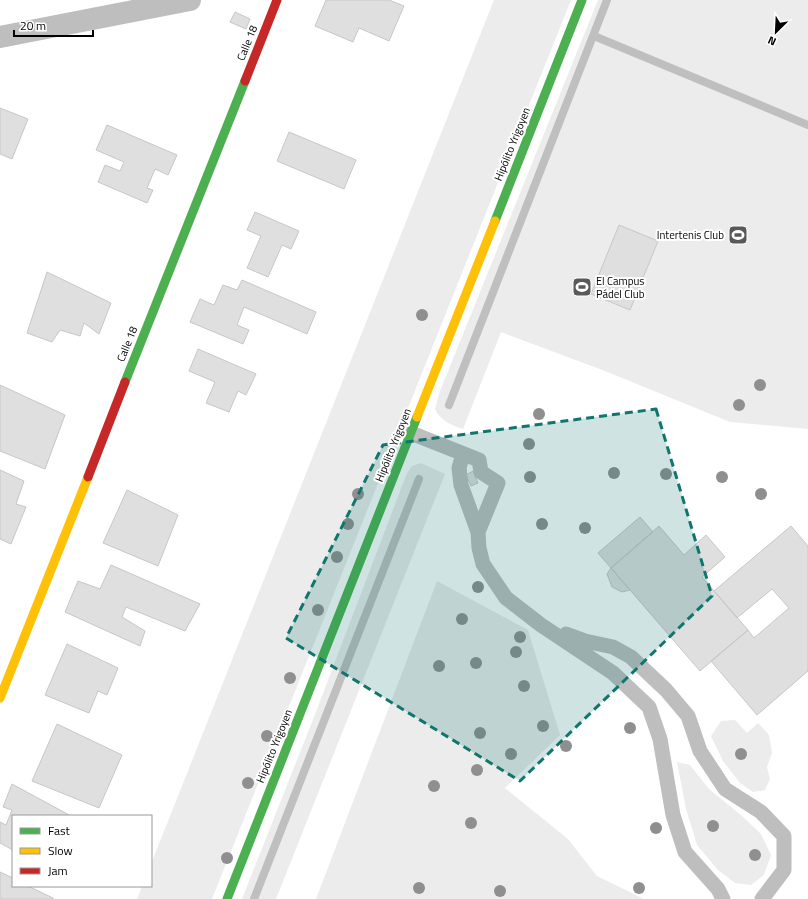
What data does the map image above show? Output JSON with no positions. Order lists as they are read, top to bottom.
{
  "streets": {
    "main road": ["Calle 18", "Hipólito Yrigoyen"]
  },
  "places": {
    "sports": ["Intertenis Club", "El Campus Pádel Club"]
  },
  "legend": ["Fast", "Slow", "Jam"],
  "scale_bar": "20 m",
  "north": "bottom left"
}
